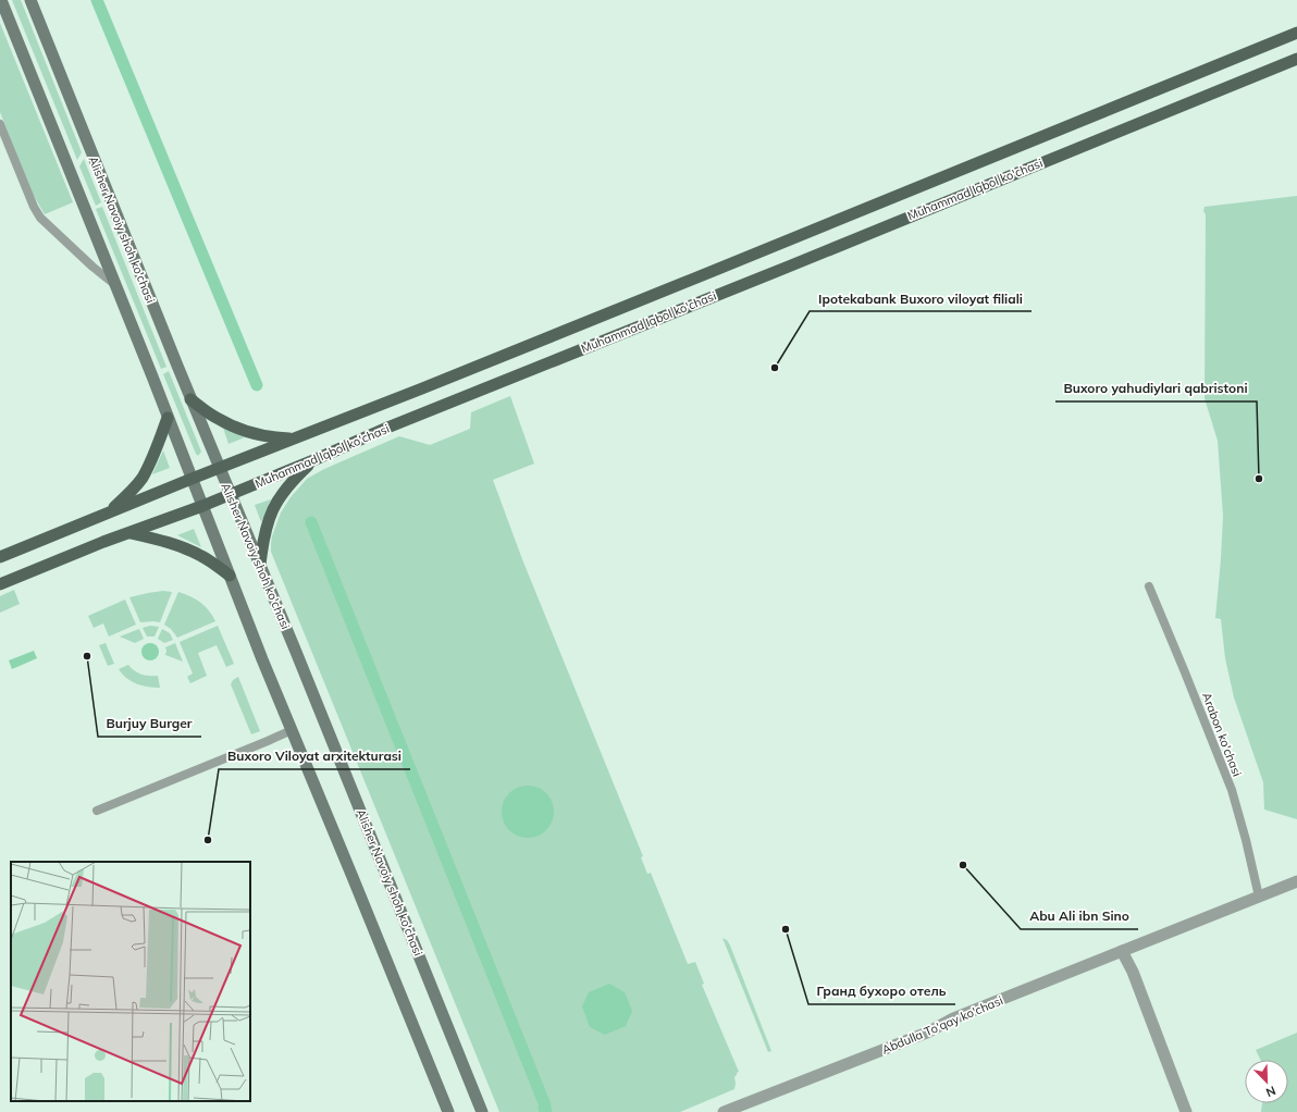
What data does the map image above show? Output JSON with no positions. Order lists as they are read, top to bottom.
{
  "streets": {
    "main road": ["Muhammad Iqbol ko'chasi", "Alisher Navoiy shoh ko'chasi"],
    "street": ["Arabon ko'chasi", "Abdulla To'qay ko'chasi"]
  },
  "crossings": [
    ["Muhammad Iqbol ko'chasi", "Alisher Navoiy shoh ko'chasi"],
    ["Arabon ko'chasi", "Abdulla To'qay ko'chasi"]
  ],
  "places": [
    "Ipotekabank Buxoro viloyat filiali",
    "Buxoro yahudiylari qabristoni",
    "Burjuy Burger",
    "Buxoro Viloyat arxitekturasi",
    "Abu Ali ibn Sino",
    "Гранд бухоро отель"
  ],
  "north": "bottom right"
}
